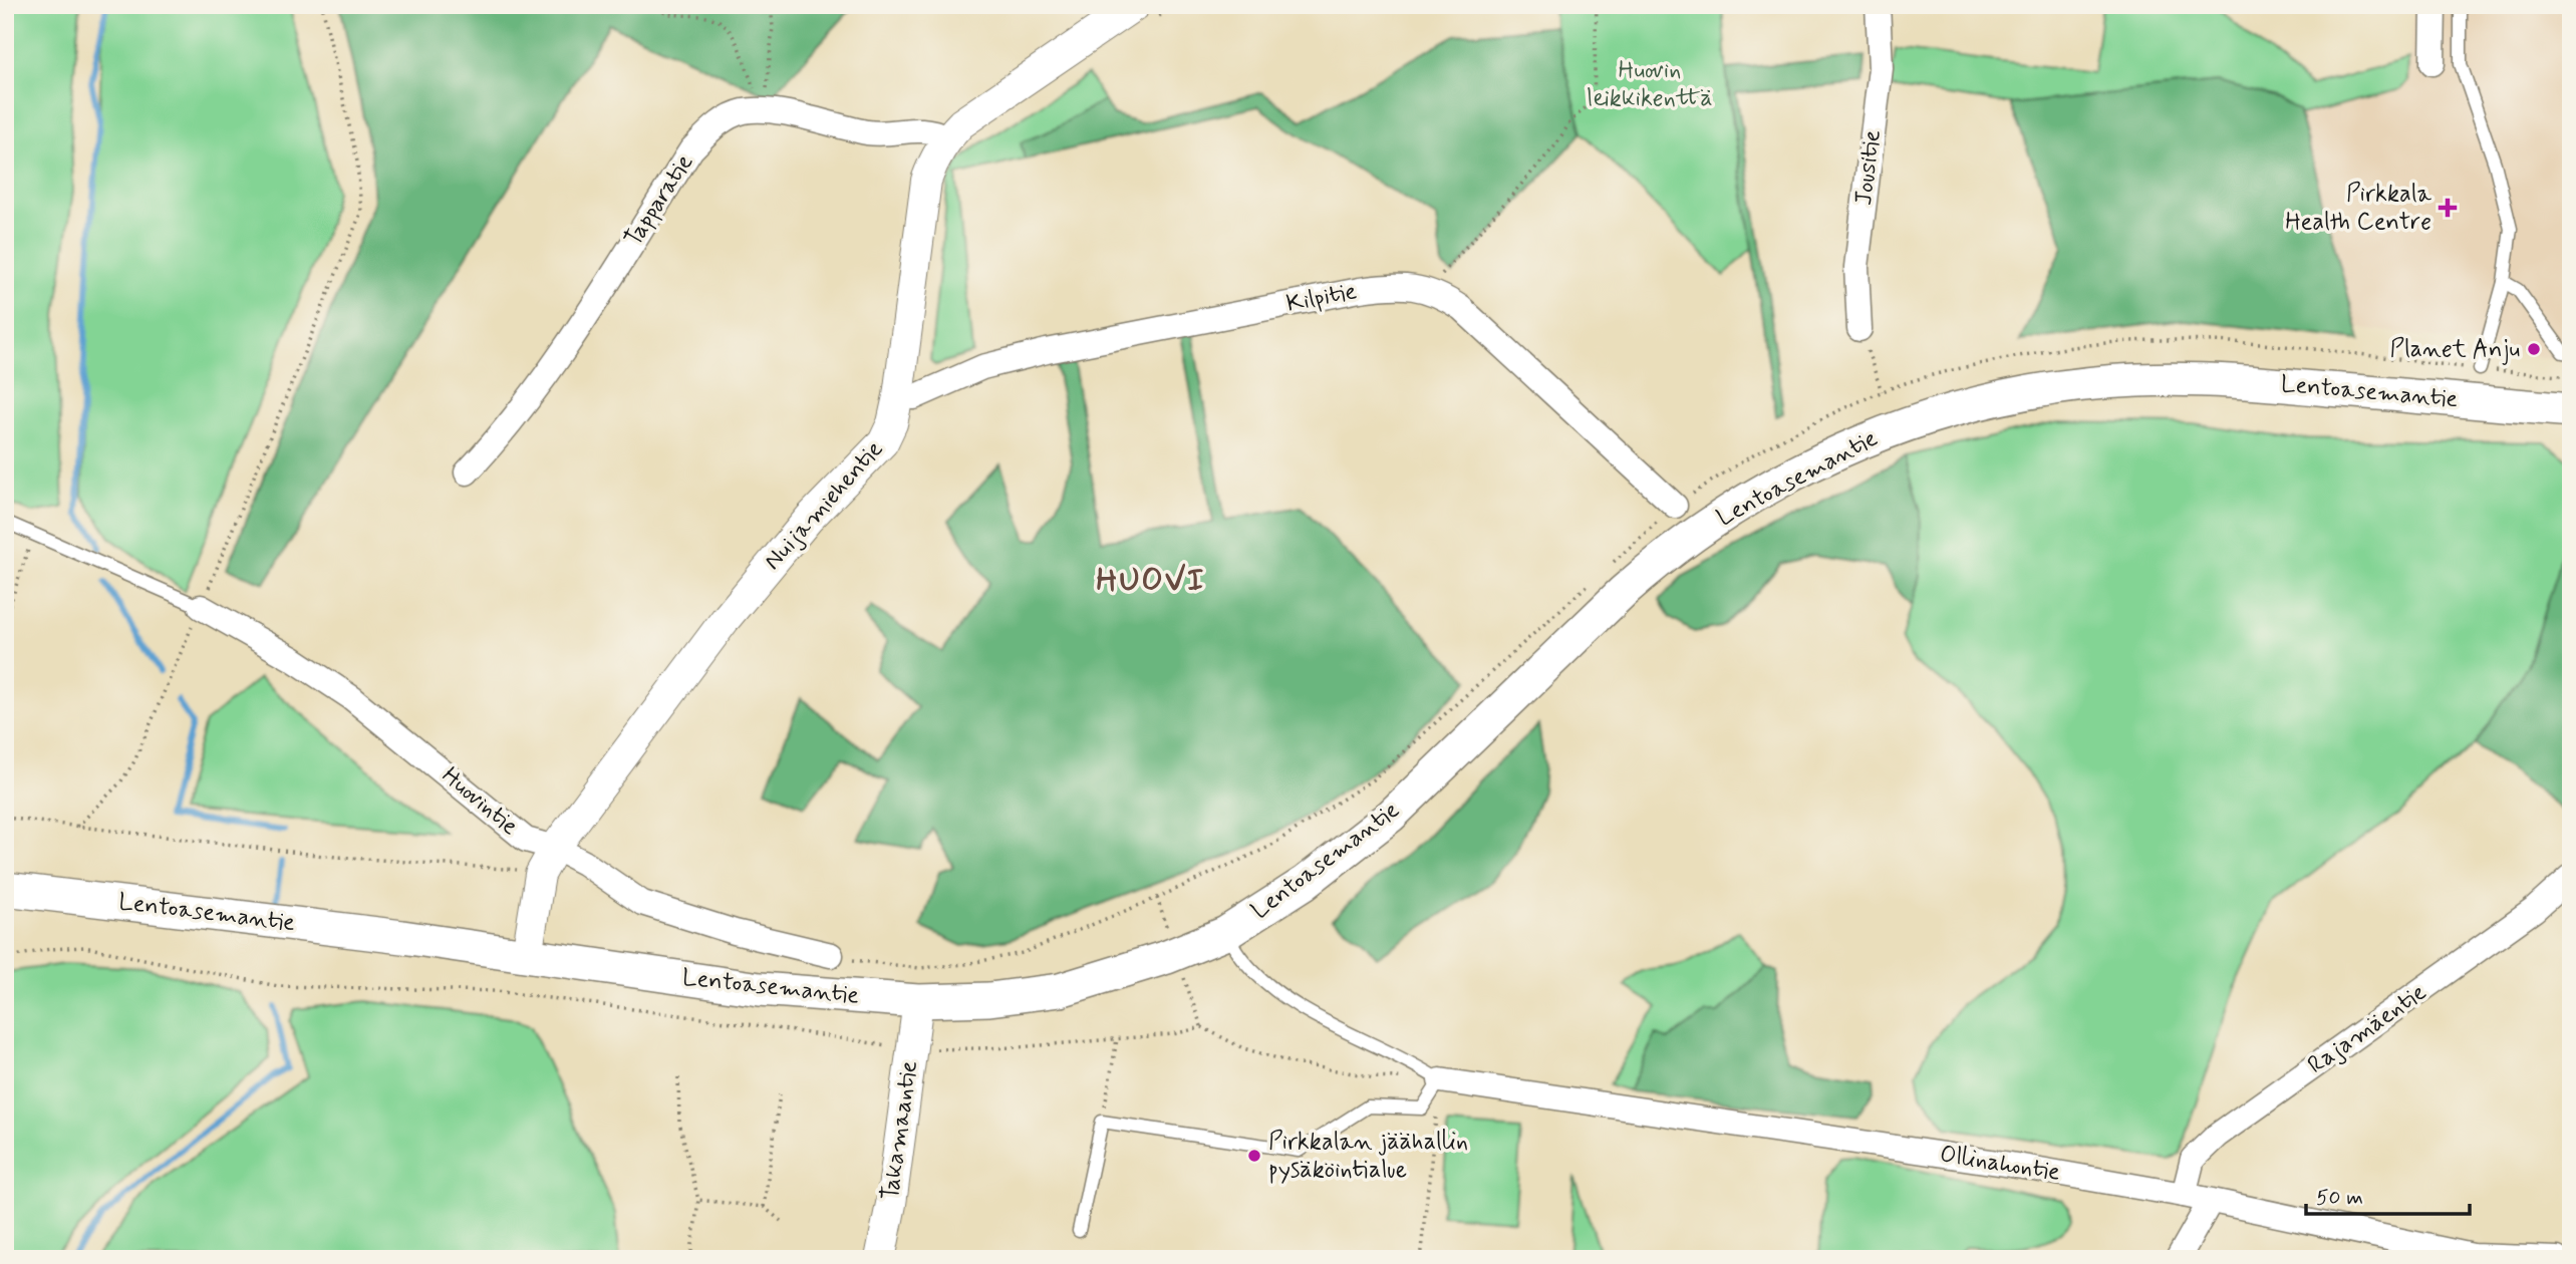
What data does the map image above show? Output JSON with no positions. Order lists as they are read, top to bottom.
{
  "streets": {
    "main road": ["Lentoasemantie"],
    "street": [
      "Jousitie",
      "Tapparatie",
      "Kilpitie",
      "Nuijamiehentie",
      "Huovintie",
      "Rajamäentie",
      "Takamaantie",
      "Ollinahontie"
    ]
  },
  "crossings": [
    ["Tapparatie", "Nuijamiehentie"],
    ["Kilpitie", "Nuijamiehentie"],
    ["Lentoasemantie", "Nuijamiehentie"],
    ["Lentoasemantie", "Takamaantie"],
    ["Nuijamiehentie", "Huovintie"],
    ["Rajamäentie", "Ollinahontie"]
  ],
  "districts": ["HUOVI"],
  "parks": ["Huovin leikkikenttä"],
  "places": {
    "health": ["Pirkkala Health Centre"],
    "other": ["Planet Anju", "Pirkkalan jäähallin pysäköintialue"]
  },
  "scale_bar": "50 m"
}
